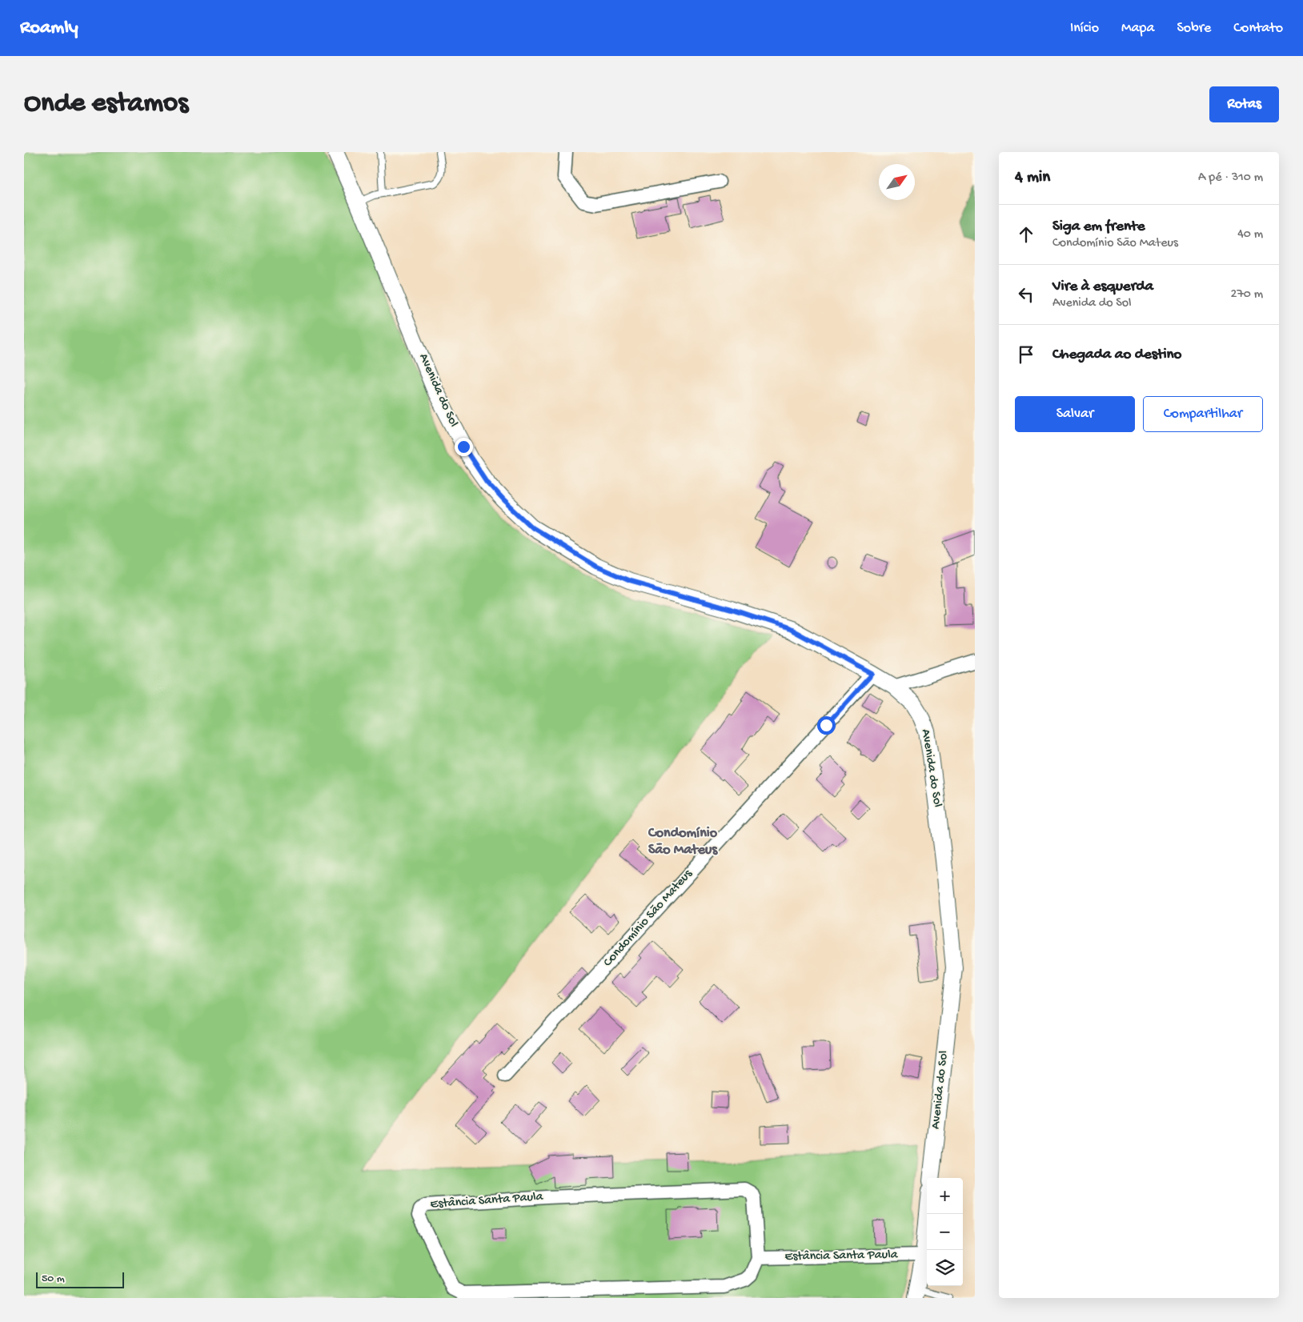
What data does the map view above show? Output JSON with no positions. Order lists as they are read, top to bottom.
{
  "streets": {
    "street": ["Avenida do Sol", "Condomínio São Mateus", "Estância Santa Paula"]
  },
  "crossings": [
    ["Avenida do Sol", "Condomínio São Mateus"]
  ],
  "districts": ["Condomínio São Mateus"],
  "scale_bar": "50 m",
  "north": "top right",
  "page": {
    "header": "Roamly",
    "nav": [
      "Início",
      "Mapa",
      "Sobre",
      "Contato"
    ],
    "buttons": [
      "Rotas",
      ["Salvar", "Compartilhar"]
    ],
    "title": "Onde estamos",
    "heading": ["4 min", "A pé · 310 m"],
    "list": [
      ["Siga em frente", "Condomínio São Mateus", "40 m"],
      ["Vire à esquerda", "Avenida do Sol", "270 m"],
      "Chegada ao destino"
    ],
    "map_buttons": ["+", "−"],
    "scale": "50 m"
  }
}
